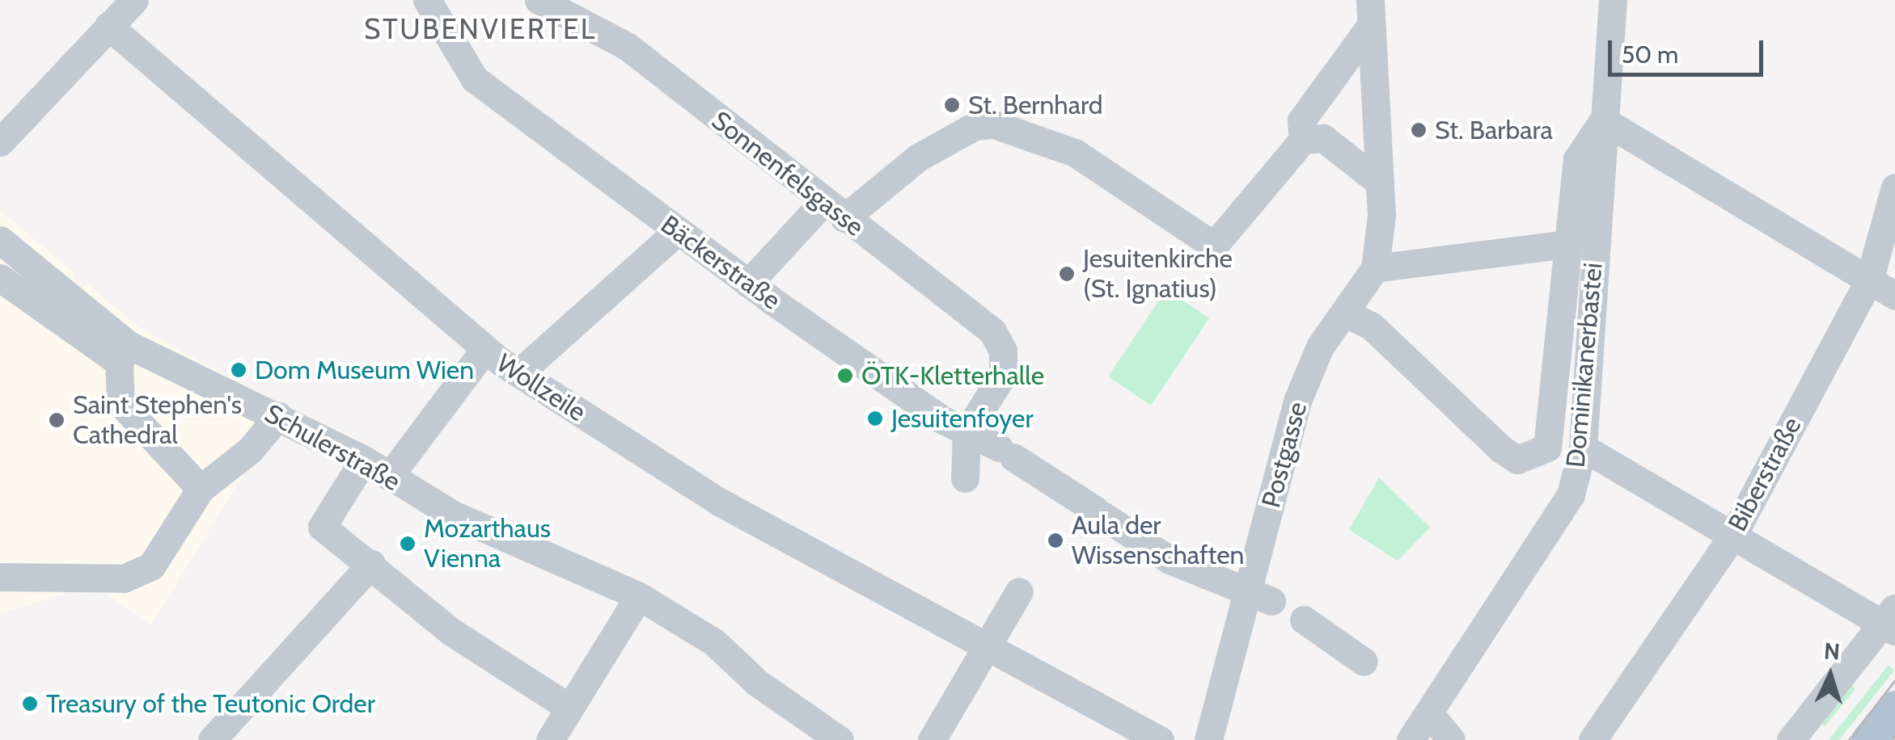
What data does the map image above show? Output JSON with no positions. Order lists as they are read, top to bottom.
{
  "streets": {
    "street": [
      "Sonnenfelsgasse",
      "Bäckerstraße",
      "Dominikanerbastei",
      "Wollzeile",
      "Schulerstraße",
      "Postgasse",
      "Biberstraße"
    ]
  },
  "crossings": [
    ["Sonnenfelsgasse", "Bäckerstraße"],
    ["Bäckerstraße", "Postgasse"],
    ["Dominikanerbastei", "Postgasse"]
  ],
  "districts": ["STUBENVIERTEL"],
  "places": [
    "St. Bernhard",
    "St. Barbara",
    "Jesuitenkirche (St. Ignatius)",
    "Dom Museum Wien",
    "ÖTK-Kletterhalle",
    "Jesuitenfoyer",
    "Saint Stephen's Cathedral",
    "Aula der Wissenschaften",
    "Mozarthaus Vienna",
    "Treasury of the Teutonic Order"
  ],
  "scale_bar": "50 m",
  "north": "top"
}
